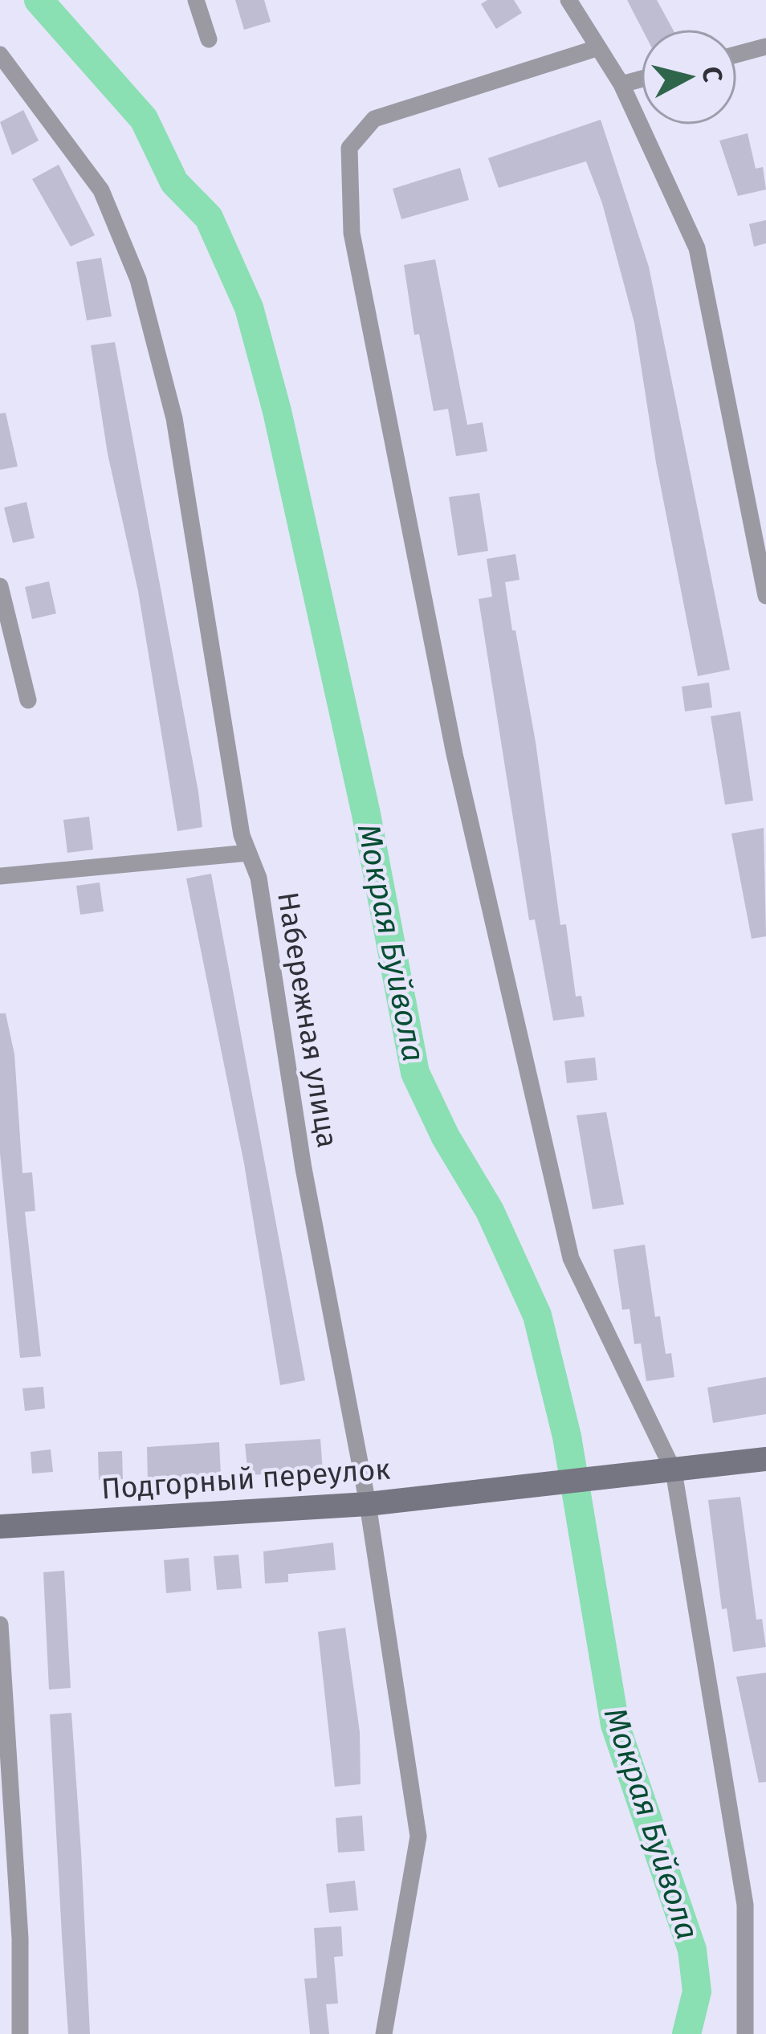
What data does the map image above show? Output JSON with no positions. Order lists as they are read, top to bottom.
{
  "streets": {
    "main road": ["Подгорный переулок"],
    "street": ["Набережная улица"]
  },
  "crossings": [
    ["Набережная улица", "Подгорный переулок"]
  ],
  "water": ["Мокрая Буйвола"],
  "north": "right"
}
